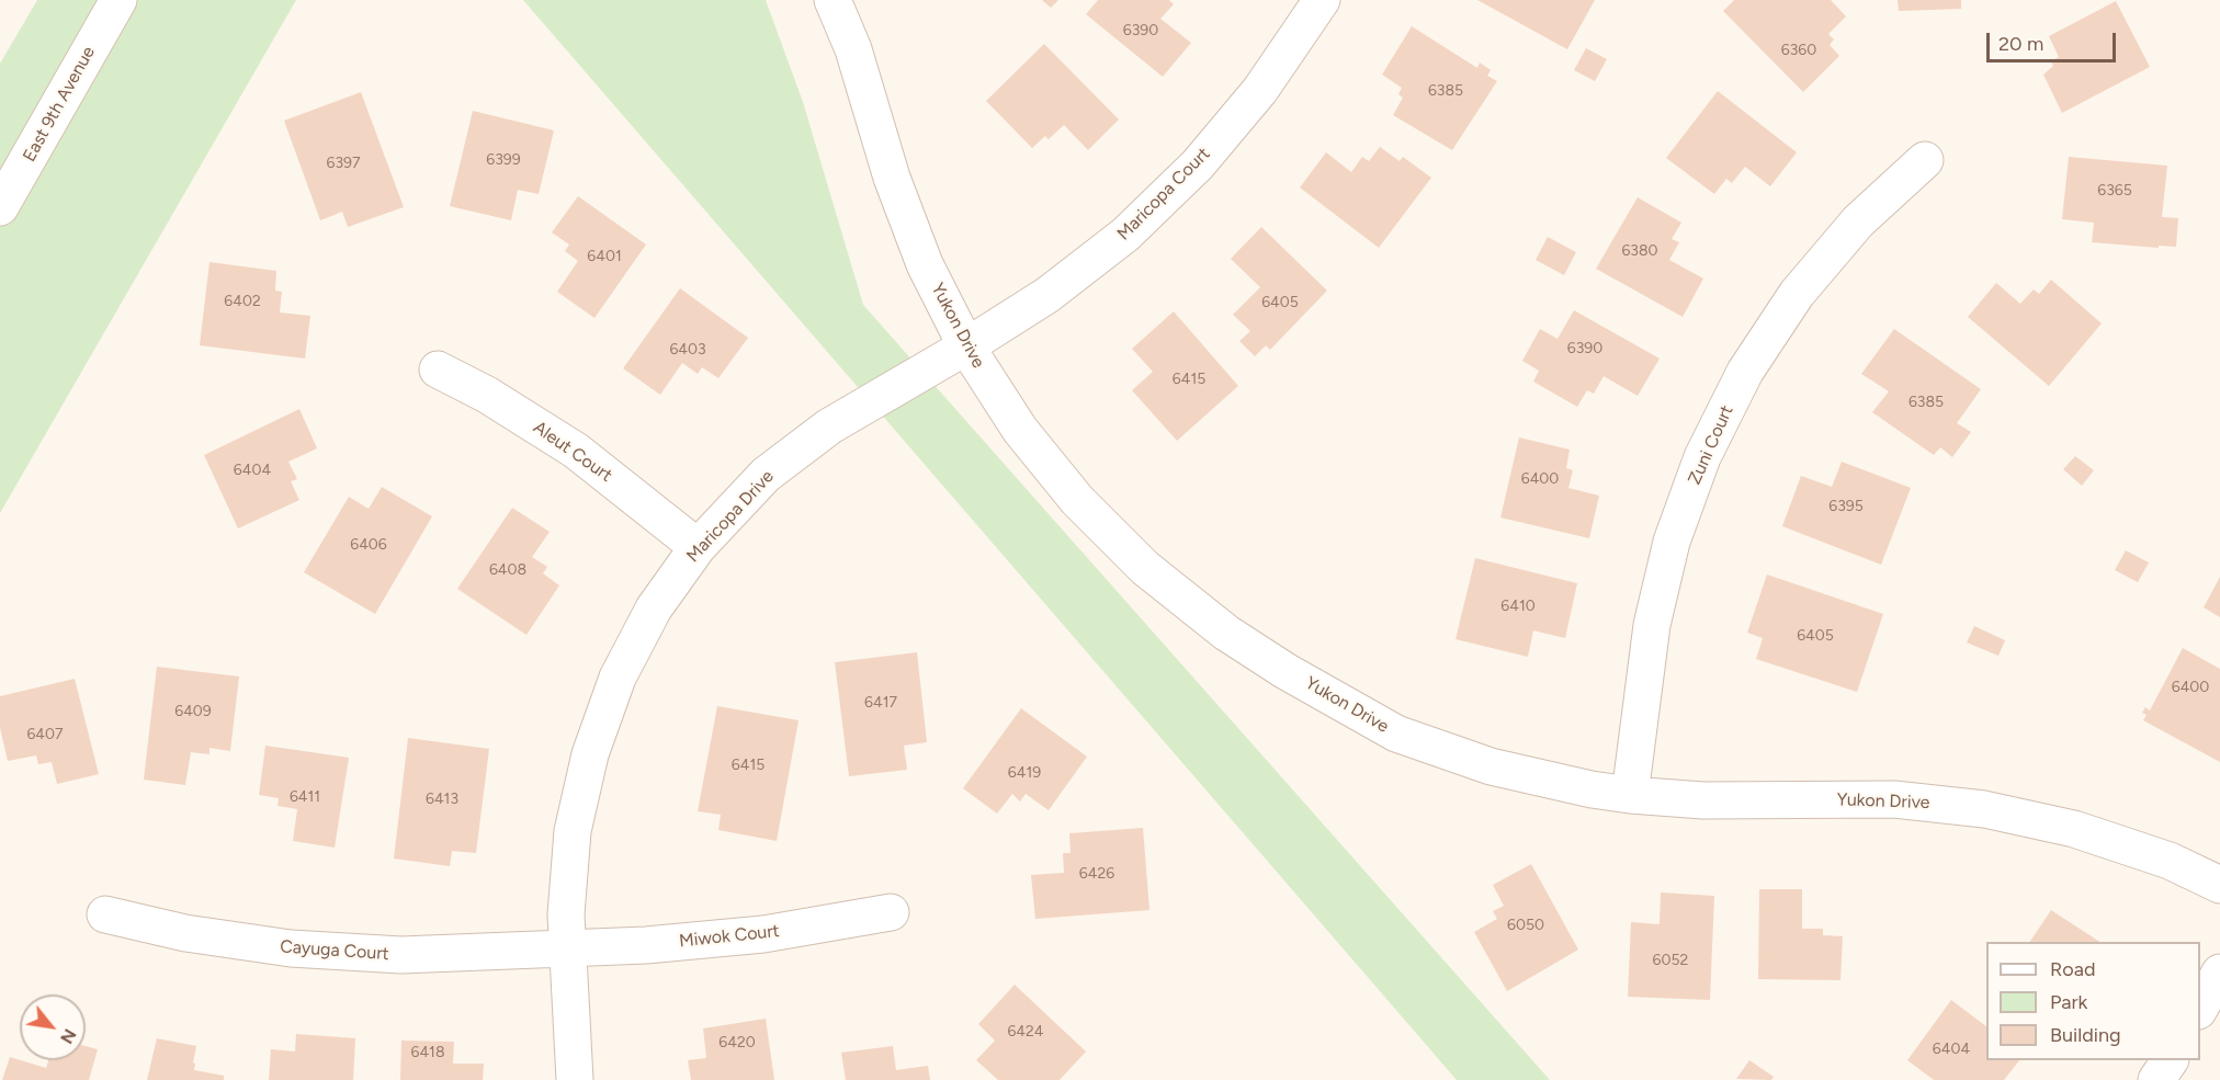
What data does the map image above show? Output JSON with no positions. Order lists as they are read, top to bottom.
{
  "streets": {
    "street": [
      "East 9th Avenue",
      "Maricopa Court",
      "Yukon Drive",
      "Zuni Court",
      "Aleut Court",
      "Maricopa Drive",
      "Miwok Court",
      "Cayuga Court"
    ]
  },
  "crossings": [
    ["Maricopa Court", "Yukon Drive"],
    ["Maricopa Court", "Maricopa Drive"],
    ["Yukon Drive", "Zuni Court"],
    ["Yukon Drive", "Maricopa Drive"],
    ["Aleut Court", "Maricopa Drive"],
    ["Maricopa Drive", "Miwok Court"],
    ["Maricopa Drive", "Cayuga Court"],
    ["Miwok Court", "Cayuga Court"]
  ],
  "house_numbers": [
    "6390",
    "6360",
    "6385",
    "6399",
    "6397",
    "6365",
    "6380",
    "6401",
    "6402",
    "6405",
    "6390",
    "6403",
    "6415",
    "6385",
    "6404",
    "6400",
    "6395",
    "6406",
    "6408",
    "6410",
    "6405",
    "6400",
    "6417",
    "6409",
    "6407",
    "6415",
    "6419",
    "6411",
    "6413",
    "6426",
    "6050",
    "6052",
    "6424",
    "6420",
    "6404",
    "6418"
  ],
  "legend": ["Road", "Park", "Building"],
  "scale_bar": "20 m",
  "north": "bottom right"
}
